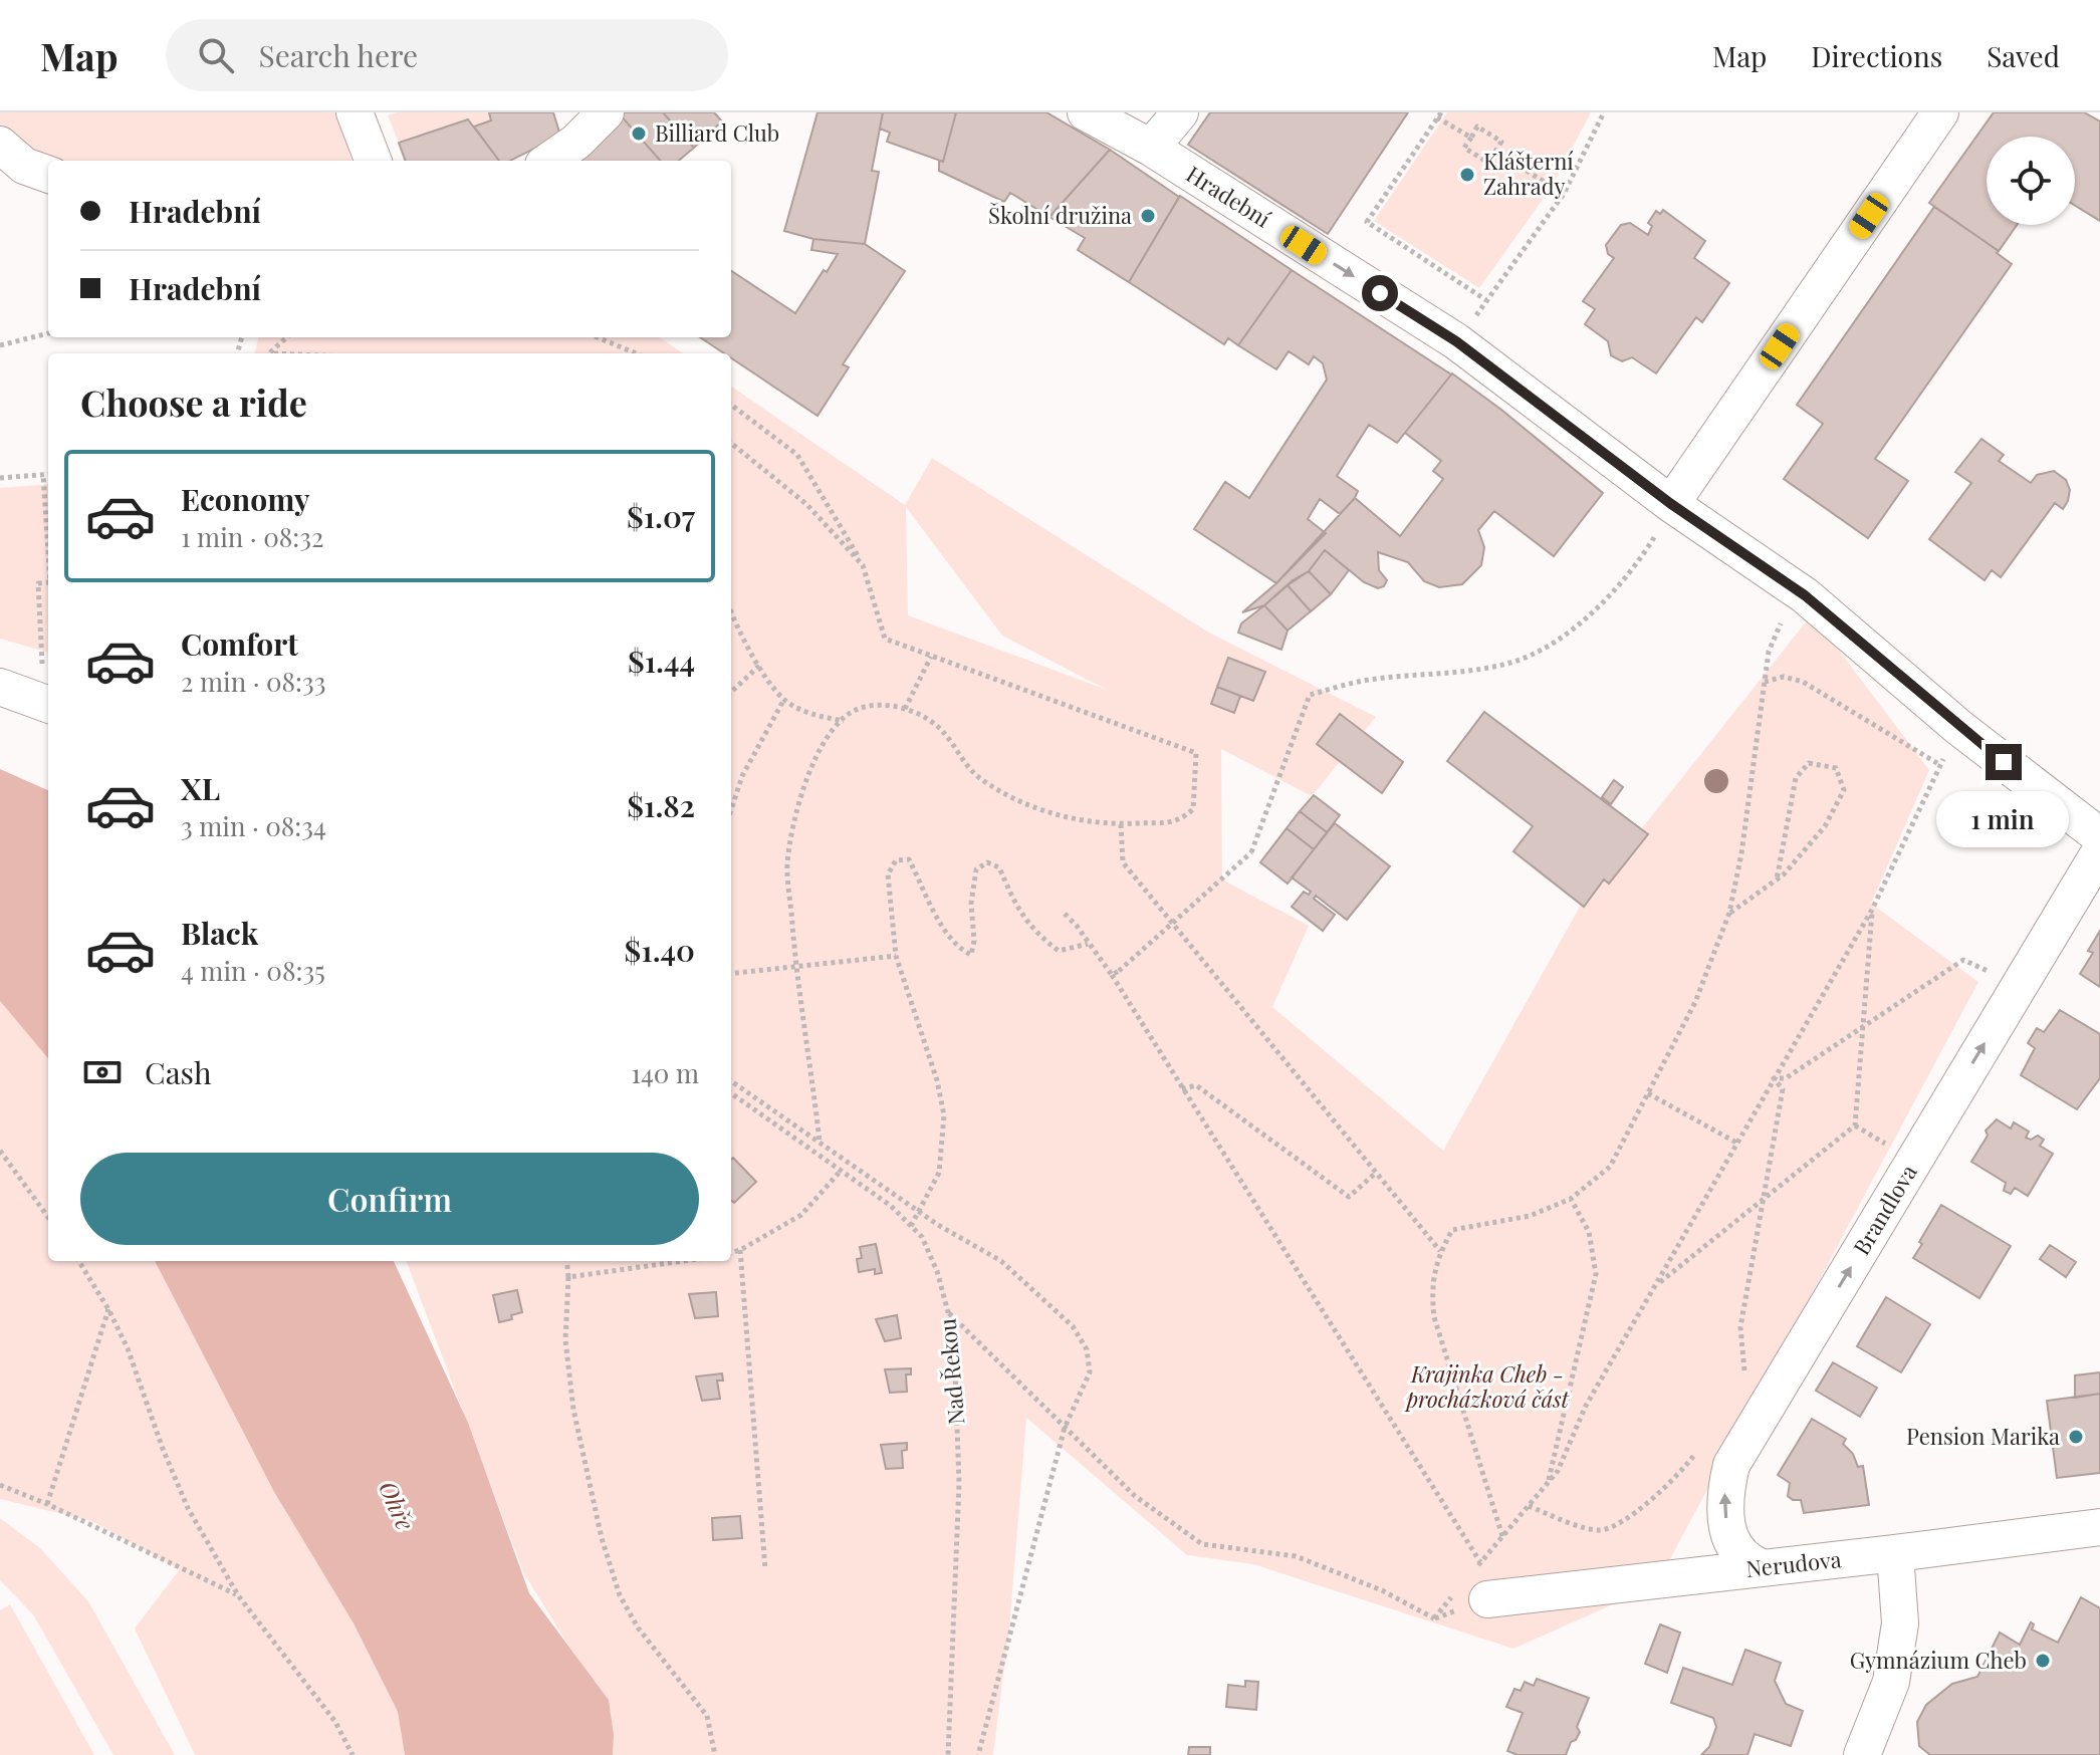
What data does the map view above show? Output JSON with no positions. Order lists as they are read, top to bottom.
{
  "streets": {
    "street": ["Hradební", "Brandlova", "Nerudova"],
    "path": ["Nad Řekou"]
  },
  "crossings": [
    ["Brandlova", "Nerudova"]
  ],
  "one_way": ["Brandlova"],
  "water": ["Ohře"],
  "parks": ["Krajinka Cheb - procházková část"],
  "places": [
    "Billiard Club",
    "Klášterní Zahrady",
    "Školní družina",
    "Pension Marika",
    "Gymnázium Cheb"
  ],
  "page": {
    "header": "Map",
    "search": "Search here",
    "nav": ["Map", "Directions", "Saved"],
    "banner": ["Hradební", "Hradební"],
    "heading": "Choose a ride",
    "list": [
      {
        "name": "Economy",
        "note": "1 min · 08:32",
        "value": "$1.07"
      },
      {
        "name": "Comfort",
        "note": "2 min · 08:33",
        "value": "$1.44"
      },
      {
        "name": "XL",
        "note": "3 min · 08:34",
        "value": "$1.82"
      },
      {
        "name": "Black",
        "note": "4 min · 08:35",
        "value": "$1.40"
      }
    ],
    "bubble": "1 min",
    "pay": ["Cash", "140 m"],
    "buttons": "Confirm"
  }
}
